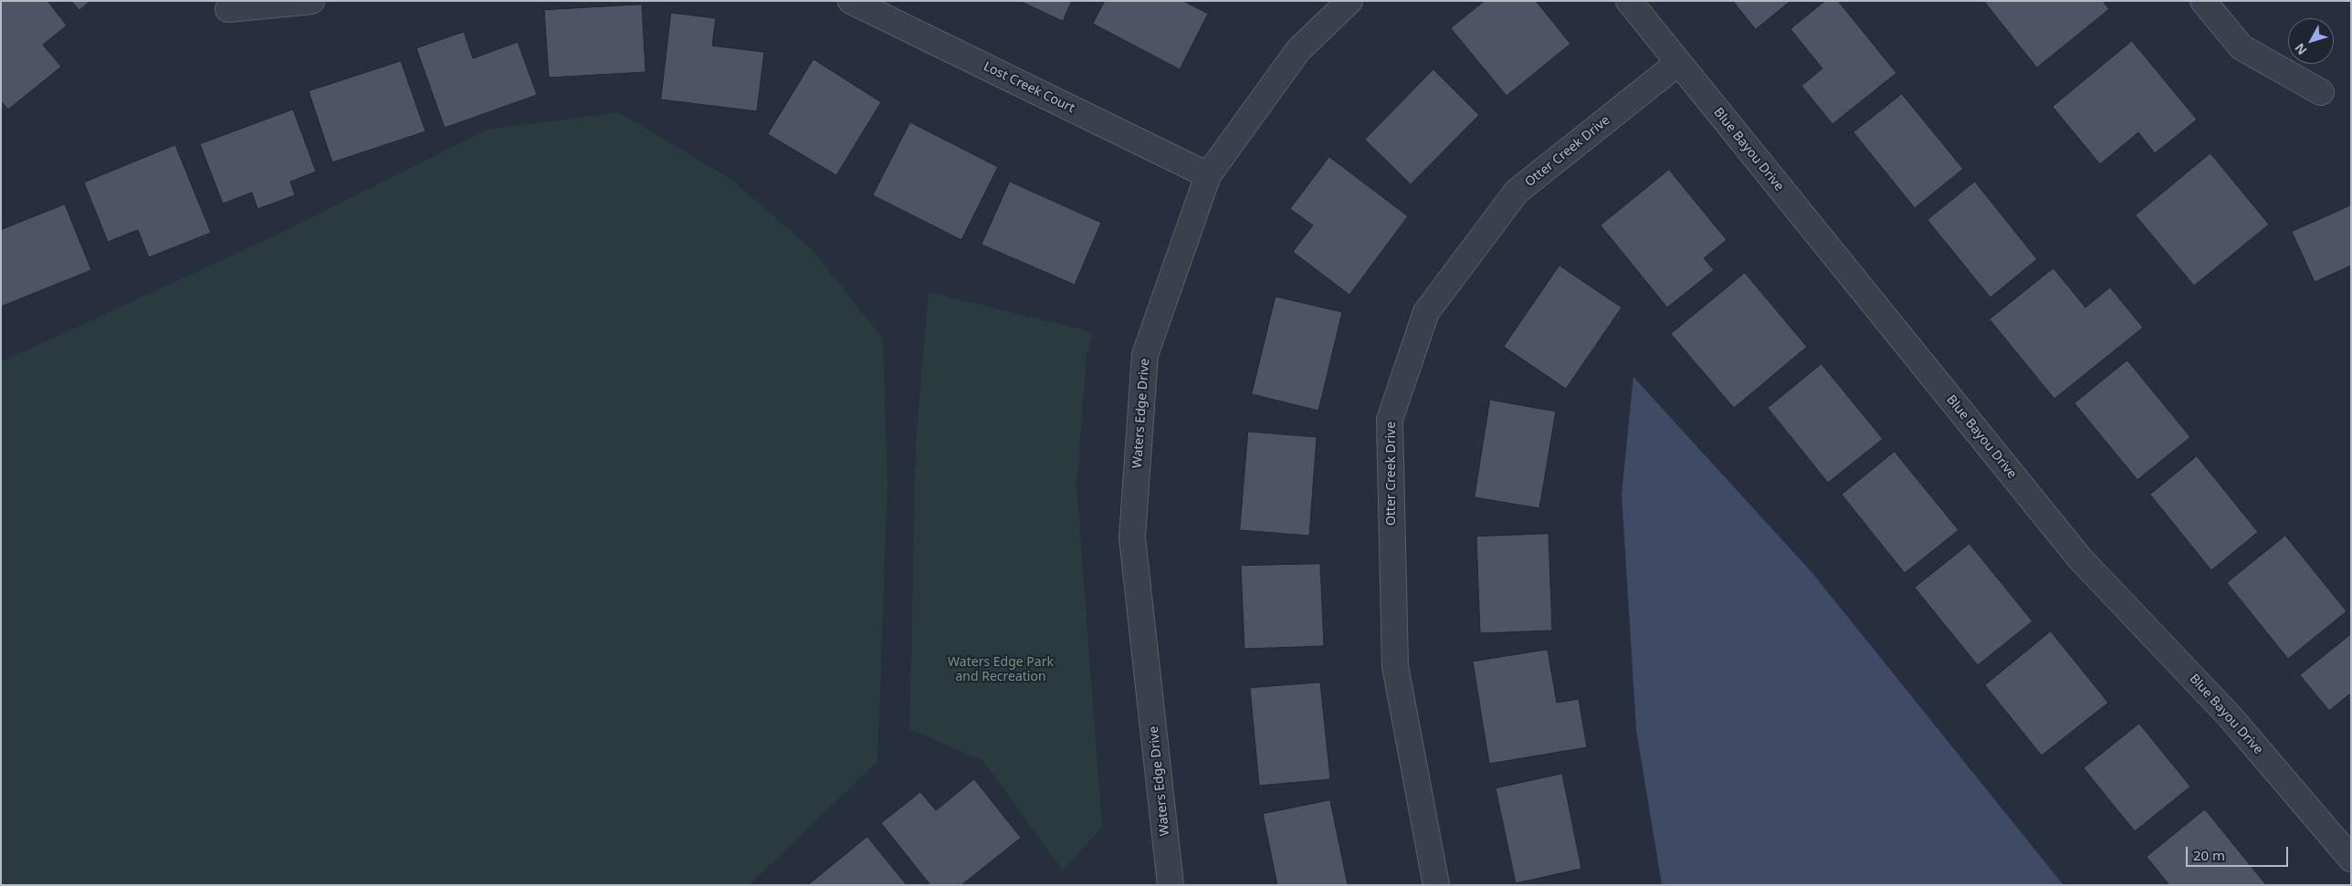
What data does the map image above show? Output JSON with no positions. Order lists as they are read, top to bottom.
{
  "streets": {
    "street": [
      "Lost Creek Court",
      "Blue Bayou Drive",
      "Otter Creek Drive",
      "Waters Edge Drive"
    ]
  },
  "crossings": [
    ["Lost Creek Court", "Waters Edge Drive"],
    ["Blue Bayou Drive", "Otter Creek Drive"]
  ],
  "parks": ["Waters Edge Park and Recreation"],
  "scale_bar": "20 m",
  "north": "bottom left"
}
